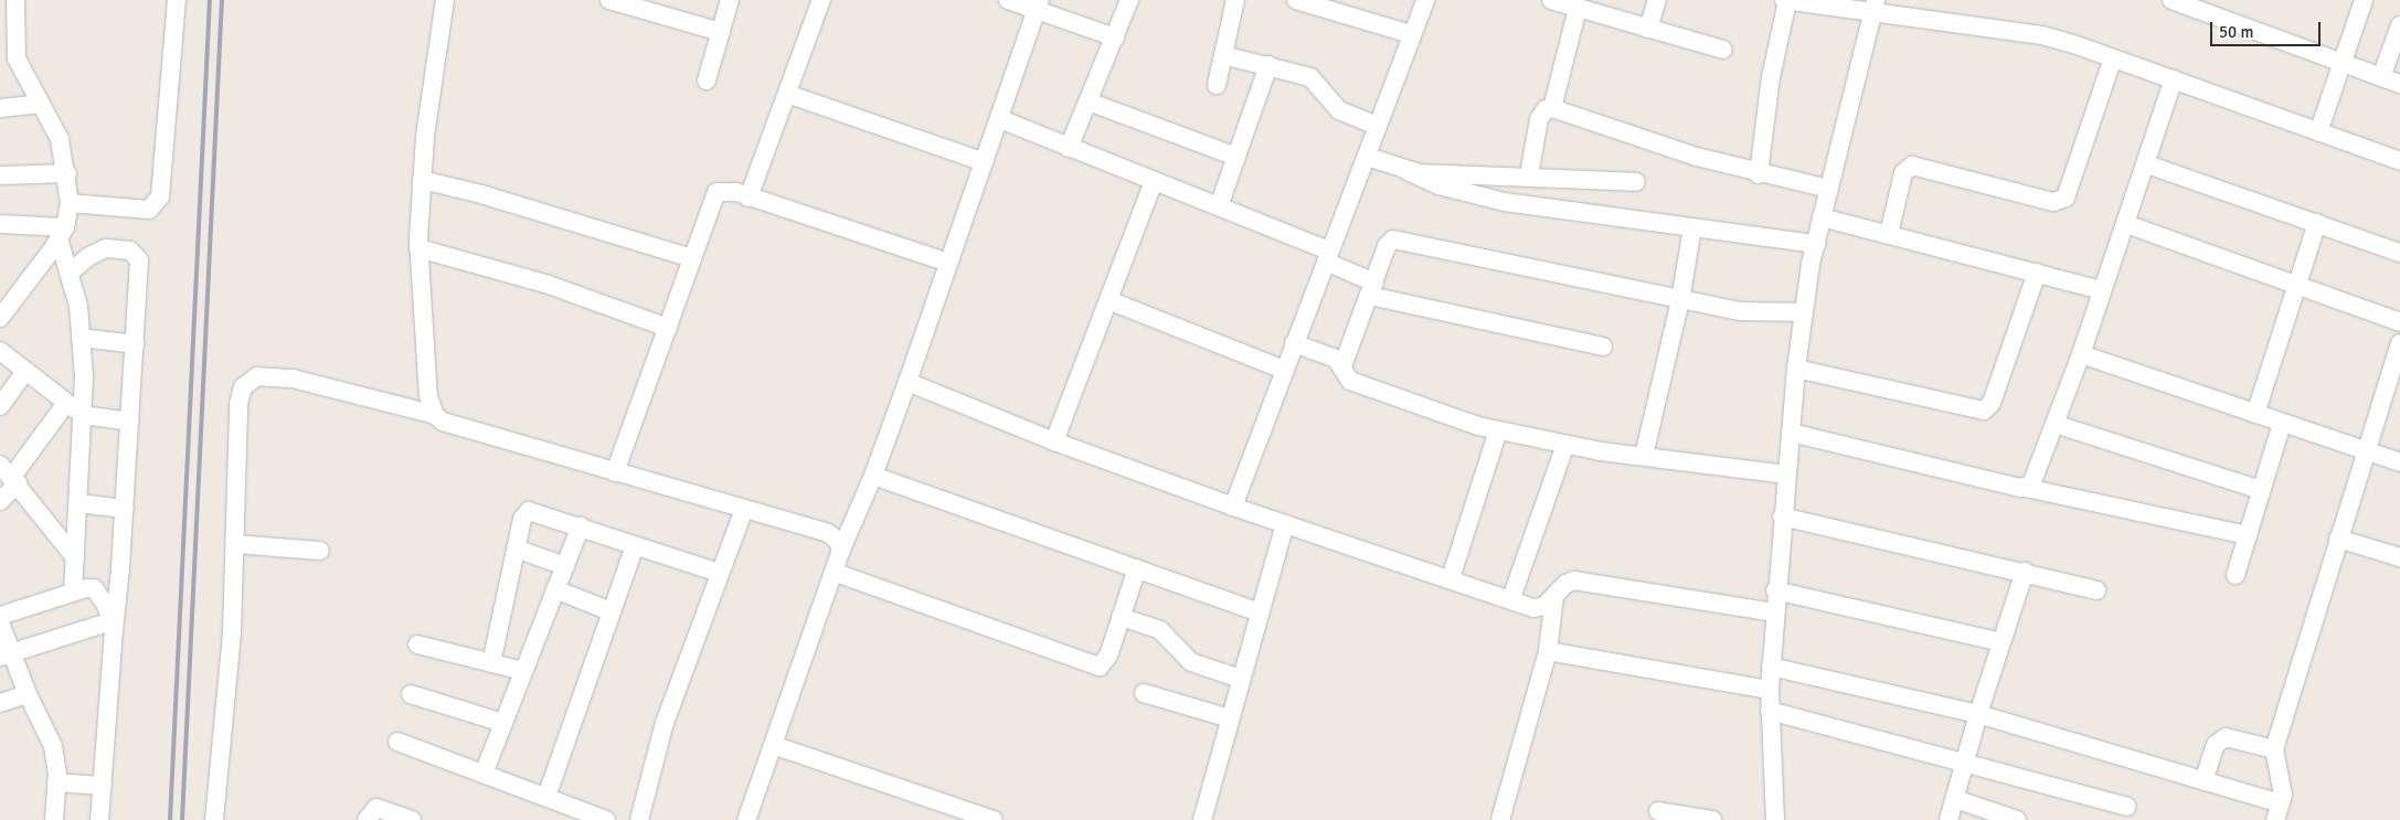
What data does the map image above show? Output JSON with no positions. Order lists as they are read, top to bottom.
{
  "scale_bar": "50 m"
}
